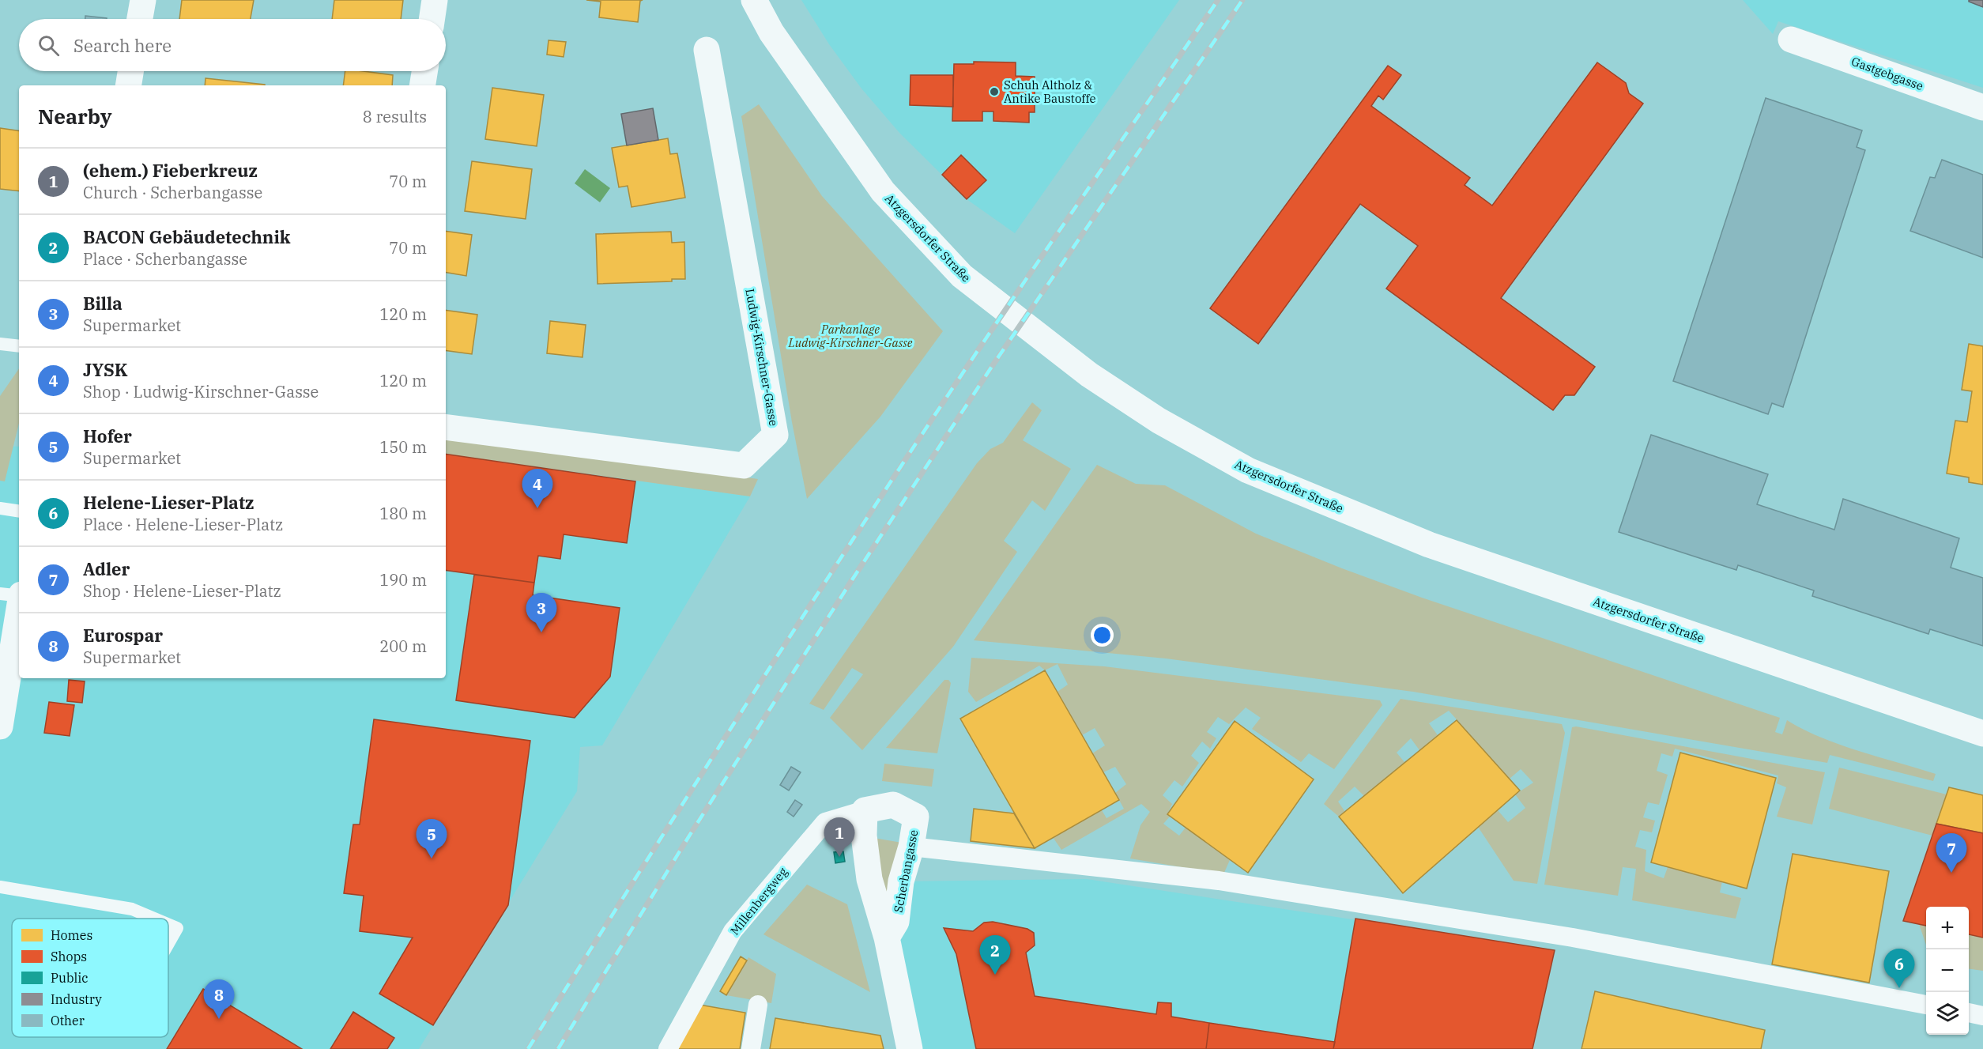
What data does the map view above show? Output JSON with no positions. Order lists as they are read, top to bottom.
{
  "streets": {
    "street": [
      "Gastgebgasse",
      "Atzgersdorfer Straße",
      "Ludwig-Kirschner-Gasse",
      "Scherbangasse",
      "Millenbergweg"
    ]
  },
  "crossings": [
    ["Scherbangasse", "Millenbergweg"]
  ],
  "parks": ["Parkanlage Ludwig-Kirschner-Gasse"],
  "places": ["Schuh Altholz & Antike Baustoffe"],
  "legend": [
    "Homes",
    "Shops",
    "Public",
    "Industry",
    "Other"
  ],
  "page": {
    "search": "Search here",
    "heading": ["Nearby", "8 results"],
    "list": [
      {
        "mark": "1",
        "name": "(ehem.) Fieberkreuz",
        "note": "Church · Scherbangasse",
        "value": "70 m"
      },
      {
        "mark": "2",
        "name": "BACON Gebäudetechnik",
        "note": "Place · Scherbangasse",
        "value": "70 m"
      },
      {
        "mark": "3",
        "name": "Billa",
        "note": "Supermarket",
        "value": "120 m"
      },
      {
        "mark": "4",
        "name": "JYSK",
        "note": "Shop · Ludwig-Kirschner-Gasse",
        "value": "120 m"
      },
      {
        "mark": "5",
        "name": "Hofer",
        "note": "Supermarket",
        "value": "150 m"
      },
      {
        "mark": "6",
        "name": "Helene-Lieser-Platz",
        "note": "Place · Helene-Lieser-Platz",
        "value": "180 m"
      },
      {
        "mark": "7",
        "name": "Adler",
        "note": "Shop · Helene-Lieser-Platz",
        "value": "190 m"
      },
      {
        "mark": "8",
        "name": "Eurospar",
        "note": "Supermarket",
        "value": "200 m"
      }
    ],
    "pins": [
      "4",
      "3",
      "1",
      "5",
      "7",
      "2",
      "6",
      "8"
    ],
    "map_buttons": ["+", "−"]
  }
}
